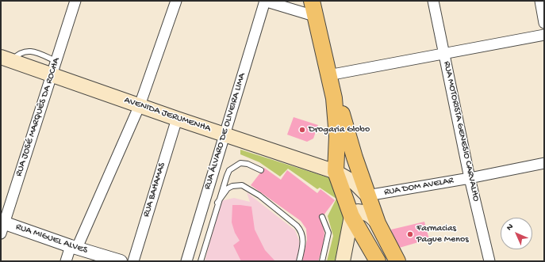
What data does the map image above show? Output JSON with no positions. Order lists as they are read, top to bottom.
{
  "streets": {
    "main road": ["AVENIDA JERUMENHA"],
    "street": [
      "RUA JOSÉ MARQUÊS DA ROCHA",
      "RUA ÁLVARO DE OLIVEIRA LIMA",
      "RUA MOTORISTA GENESIO CARVALHO",
      "RUA DOM AVELAR",
      "RUA BAHAMAS",
      "RUA MIGUEL ALVES"
    ]
  },
  "crossings": [
    ["AVENIDA JERUMENHA", "RUA JOSÉ MARQUÊS DA ROCHA"],
    ["AVENIDA JERUMENHA", "RUA ÁLVARO DE OLIVEIRA LIMA"],
    ["AVENIDA JERUMENHA", "RUA DOM AVELAR"],
    ["AVENIDA JERUMENHA", "RUA BAHAMAS"],
    ["RUA JOSÉ MARQUÊS DA ROCHA", "RUA MIGUEL ALVES"],
    ["RUA MOTORISTA GENESIO CARVALHO", "RUA DOM AVELAR"]
  ],
  "places": ["Drogaria Globo", "Farmacias Pague Menos"],
  "north": "top left"
}
